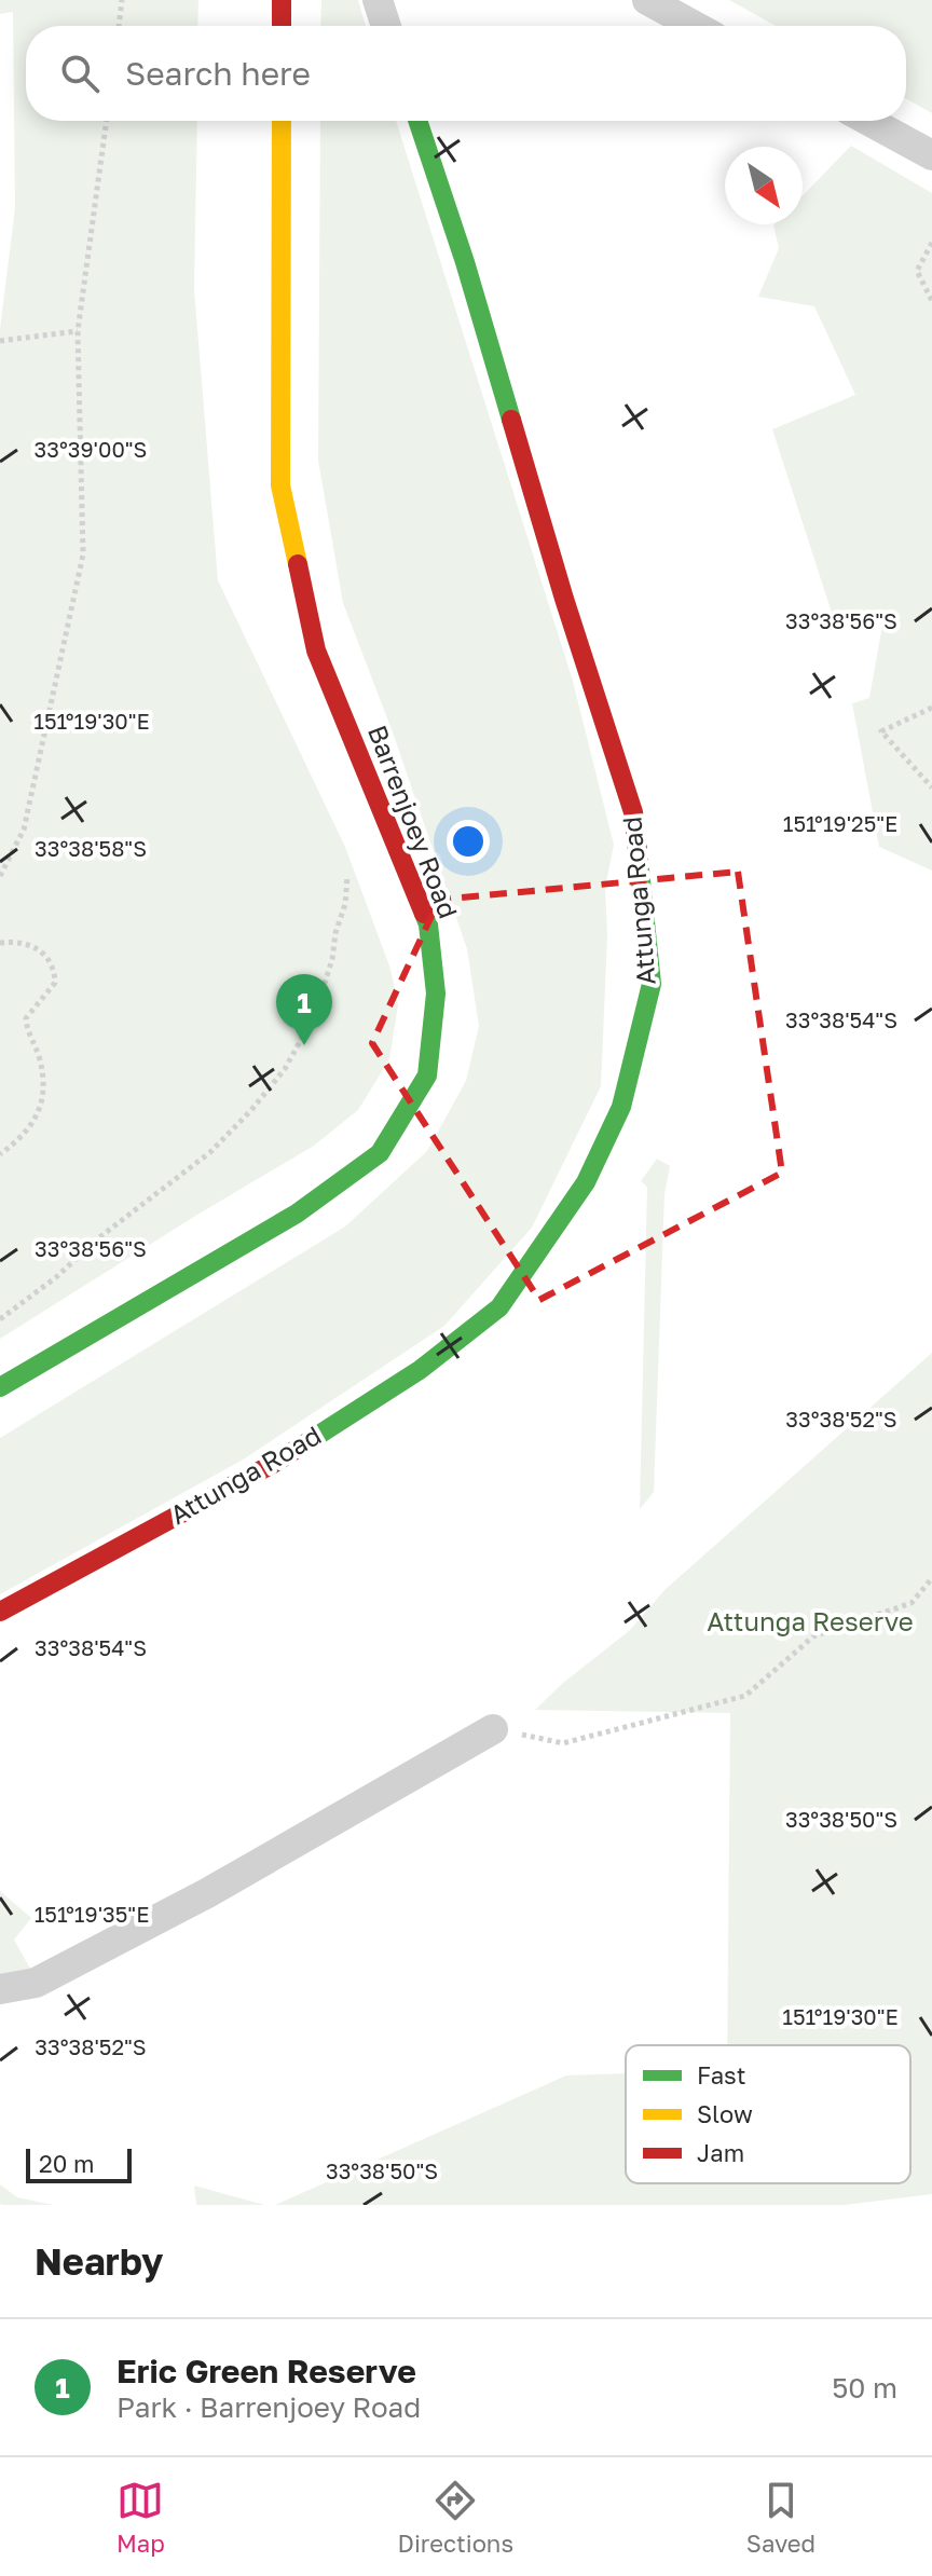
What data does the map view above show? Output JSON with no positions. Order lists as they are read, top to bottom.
{
  "streets": {
    "street": ["Barrenjoey Road", "Attunga Road"]
  },
  "parks": ["Attunga Reserve"],
  "legend": ["Fast", "Slow", "Jam"],
  "scale_bar": "20 m",
  "north": "bottom right",
  "page": {
    "search": "Search here",
    "pins": "1",
    "scale": "20 m",
    "heading": "Nearby",
    "list": [
      {
        "mark": "1",
        "name": "Eric Green Reserve",
        "note": "Park · Barrenjoey Road",
        "value": "50 m"
      }
    ],
    "nav": ["Map", "Directions", "Saved"]
  },
  "coordinates": [
    "33°39'00\"S",
    "33°38'56\"S",
    "151°19'30\"E",
    "151°19'25\"E",
    "33°38'58\"S",
    "33°38'54\"S",
    "33°38'52\"S",
    "33°38'50\"S",
    "151°19'35\"E"
  ]
}
